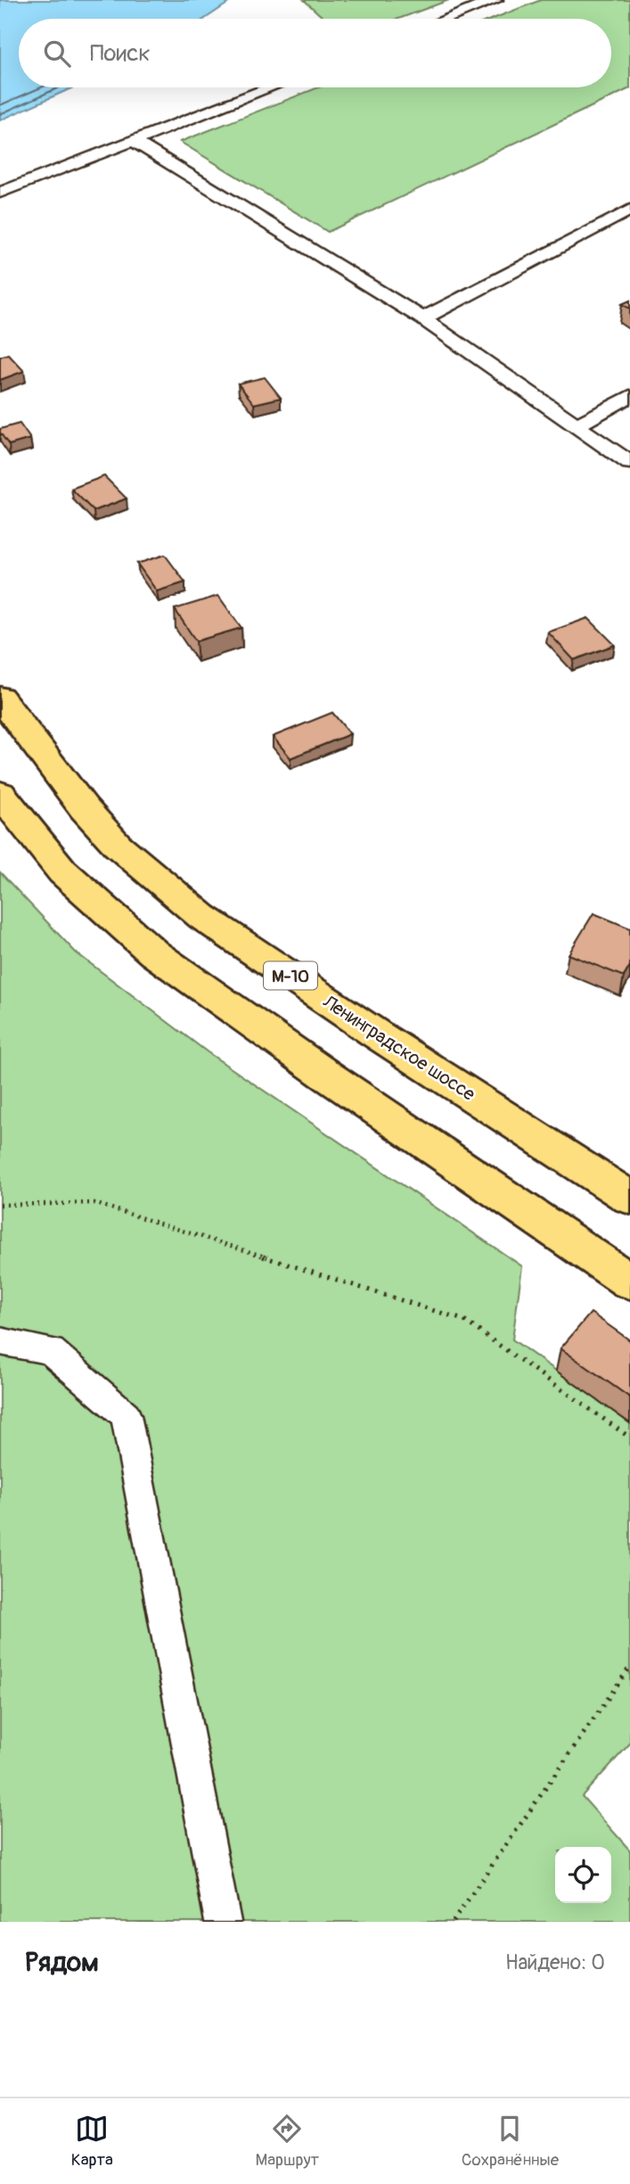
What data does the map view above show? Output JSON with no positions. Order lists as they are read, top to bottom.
{
  "streets": {
    "highway": ["М-10", "Ленинградское шоссе"]
  },
  "page": {
    "search": "Поиск",
    "heading": ["Рядом", "Найдено: 0"],
    "nav": ["Карта", "Маршрут", "Сохранённые"]
  }
}
